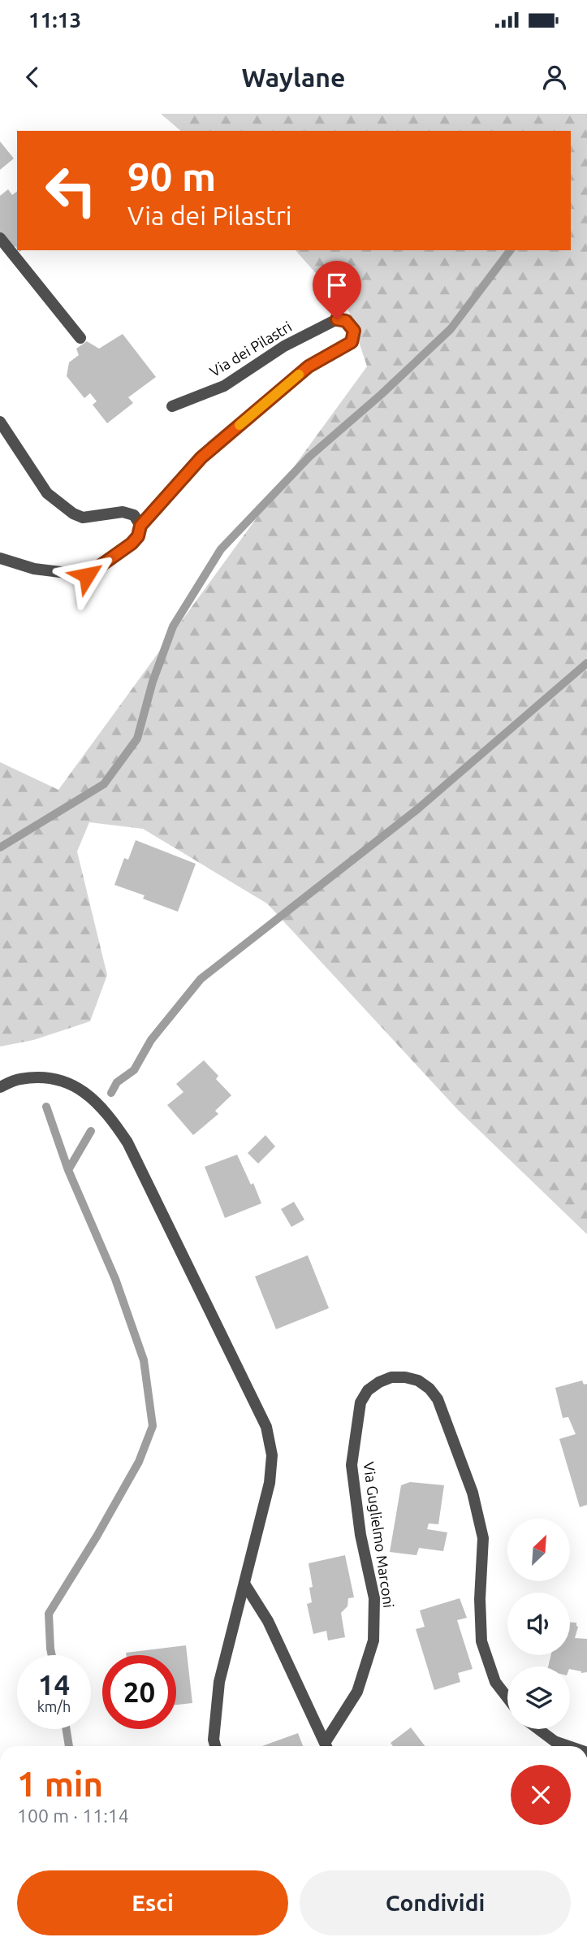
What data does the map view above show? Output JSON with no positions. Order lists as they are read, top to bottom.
{
  "streets": {
    "street": ["Via dei Pilastri", "Via Guglielmo Marconi"]
  },
  "north": "top right",
  "page": {
    "status": "11:13",
    "header": "Waylane",
    "turn": ["90 m", "Via dei Pilastri"],
    "speed": "14 km/h",
    "limit": "20",
    "heading": ["1 min", "100 m · 11:14"],
    "buttons": ["Esci", "Condividi"]
  }
}
